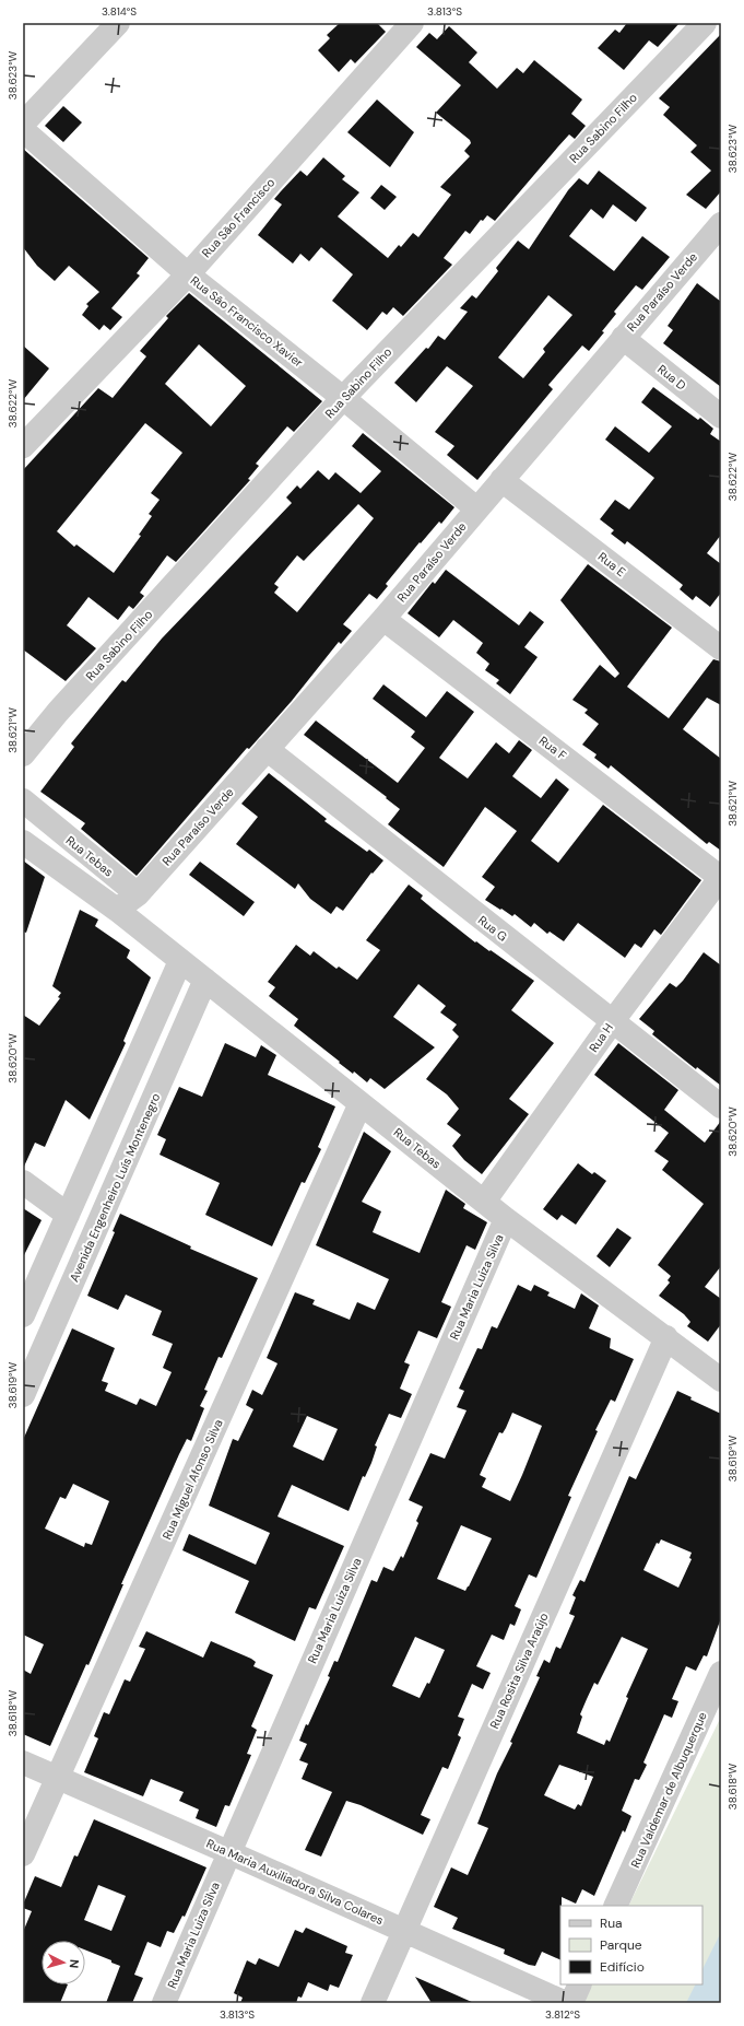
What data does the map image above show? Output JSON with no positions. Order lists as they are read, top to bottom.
{
  "streets": {
    "street": [
      "Rua Sabino Filho",
      "Rua São Francisco",
      "Rua Paraíso Verde",
      "Rua São Francisco Xavier",
      "Rua D",
      "Rua E",
      "Rua F",
      "Rua Tebas",
      "Rua G",
      "Rua H",
      "Avenida Engenheiro Luís Montenegro",
      "Rua Maria Luiza Silva",
      "Rua Miguel Afonso Silva",
      "Rua Rosita Silva Araújo",
      "Rua Valdemar de Albuquerque",
      "Rua Maria Auxiliadora Silva Colares"
    ]
  },
  "crossings": [
    ["Rua Sabino Filho", "Rua São Francisco Xavier"],
    ["Rua São Francisco", "Rua São Francisco Xavier"],
    ["Rua Paraíso Verde", "Rua São Francisco Xavier"],
    ["Rua Paraíso Verde", "Rua D"],
    ["Rua Paraíso Verde", "Rua E"],
    ["Rua Paraíso Verde", "Rua F"],
    ["Rua Paraíso Verde", "Rua Tebas"],
    ["Rua Paraíso Verde", "Rua G"],
    ["Rua F", "Rua H"],
    ["Rua Tebas", "Rua H"],
    ["Rua Tebas", "Avenida Engenheiro Luís Montenegro"],
    ["Rua Tebas", "Rua Maria Luiza Silva"],
    ["Rua Tebas", "Rua Miguel Afonso Silva"],
    ["Rua Tebas", "Rua Rosita Silva Araújo"],
    ["Rua G", "Rua H"],
    ["Rua Maria Luiza Silva", "Rua Maria Auxiliadora Silva Colares"],
    ["Rua Miguel Afonso Silva", "Rua Maria Auxiliadora Silva Colares"],
    ["Rua Rosita Silva Araújo", "Rua Maria Auxiliadora Silva Colares"]
  ],
  "legend": ["Rua", "Parque", "Edifício"],
  "north": "right",
  "coordinates": [
    "3.814°S",
    "3.813°S",
    "38.623°W",
    "38.622°W",
    "38.621°W",
    "38.620°W",
    "38.619°W",
    "38.618°W",
    "3.812°S"
  ]
}
